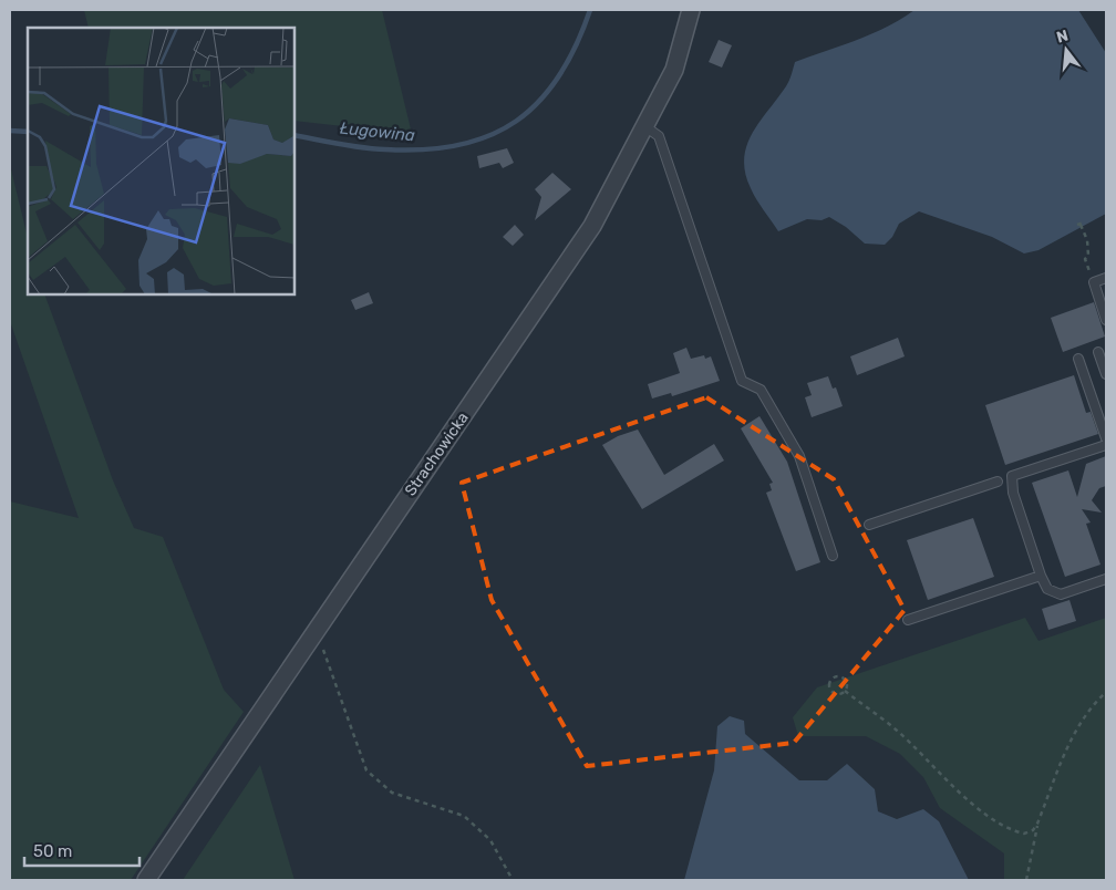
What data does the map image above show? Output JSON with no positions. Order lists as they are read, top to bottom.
{
  "streets": {
    "street": ["Strachowicka"]
  },
  "water": ["Ługowina"],
  "scale_bar": "50 m",
  "north": "top"
}
